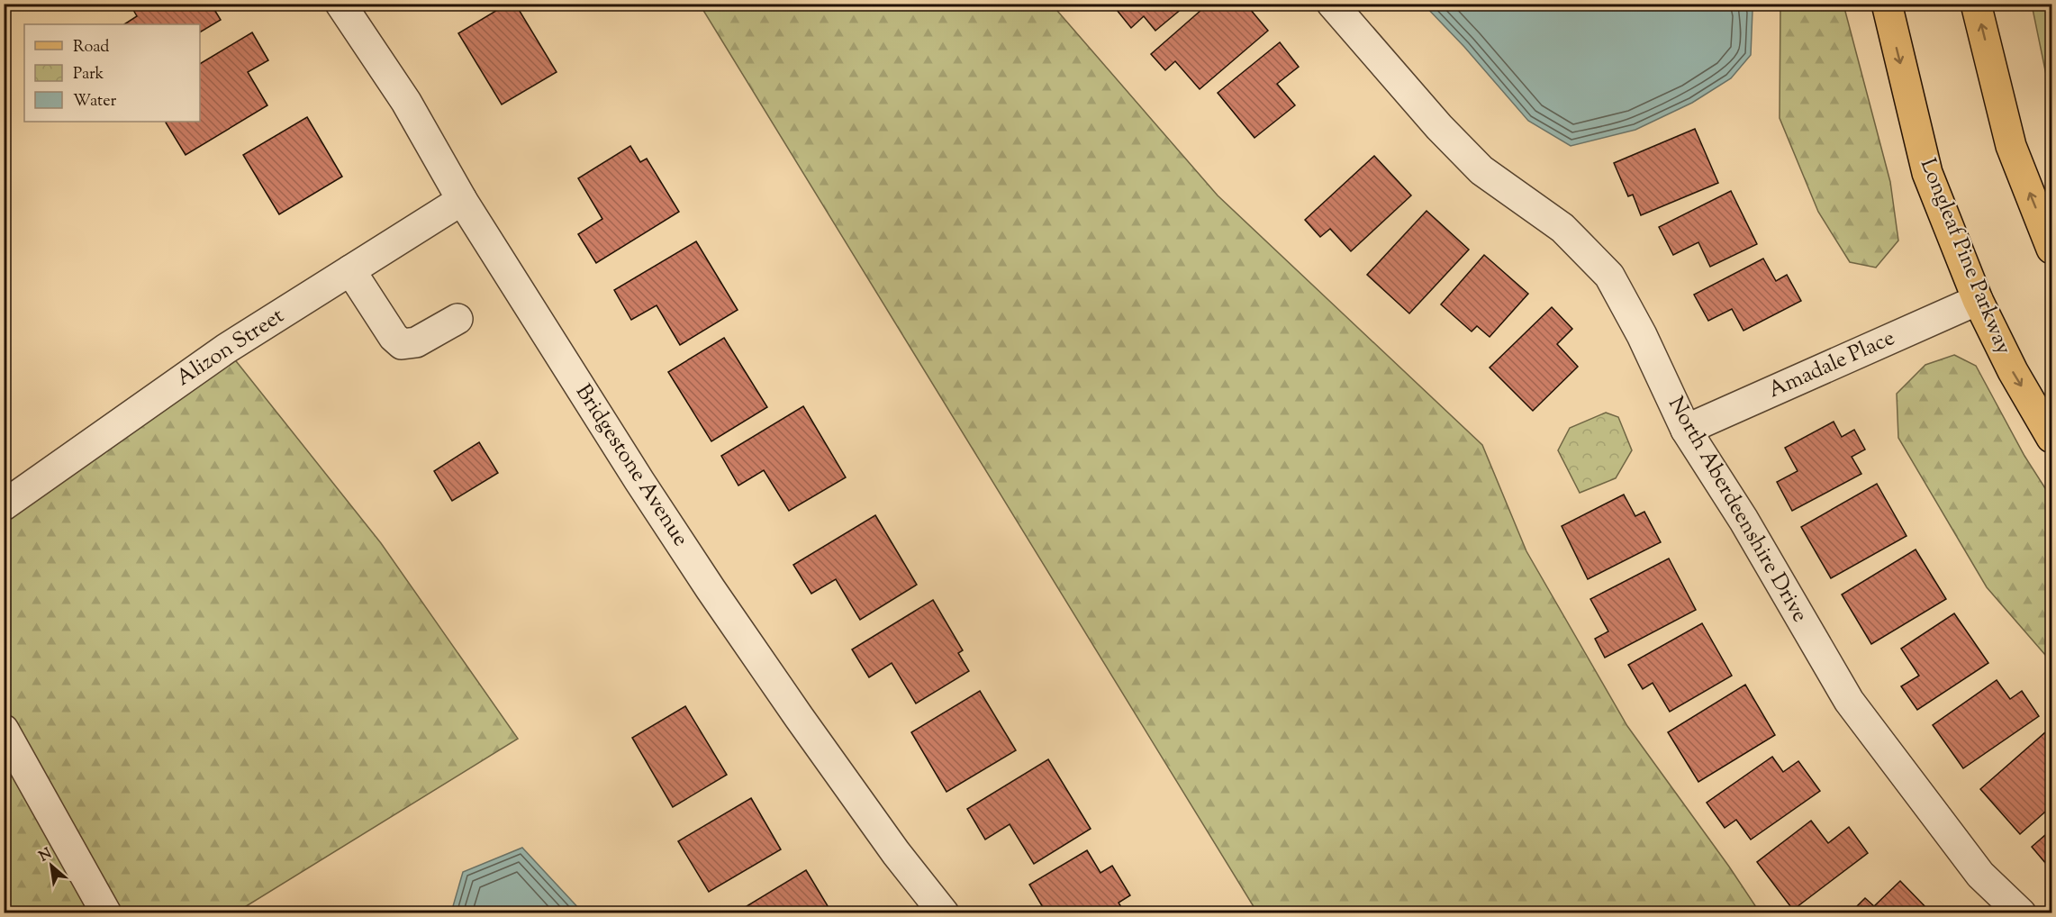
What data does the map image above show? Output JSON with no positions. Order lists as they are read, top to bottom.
{
  "streets": {
    "main road": ["Longleaf Pine Parkway"],
    "street": [
      "Alizon Street",
      "Amadale Place",
      "Bridgestone Avenue",
      "North Aberdeenshire Drive"
    ]
  },
  "crossings": [
    ["Longleaf Pine Parkway", "Amadale Place"],
    ["Alizon Street", "Bridgestone Avenue"],
    ["Amadale Place", "North Aberdeenshire Drive"]
  ],
  "legend": ["Road", "Park", "Water"],
  "north": "top left"
}
